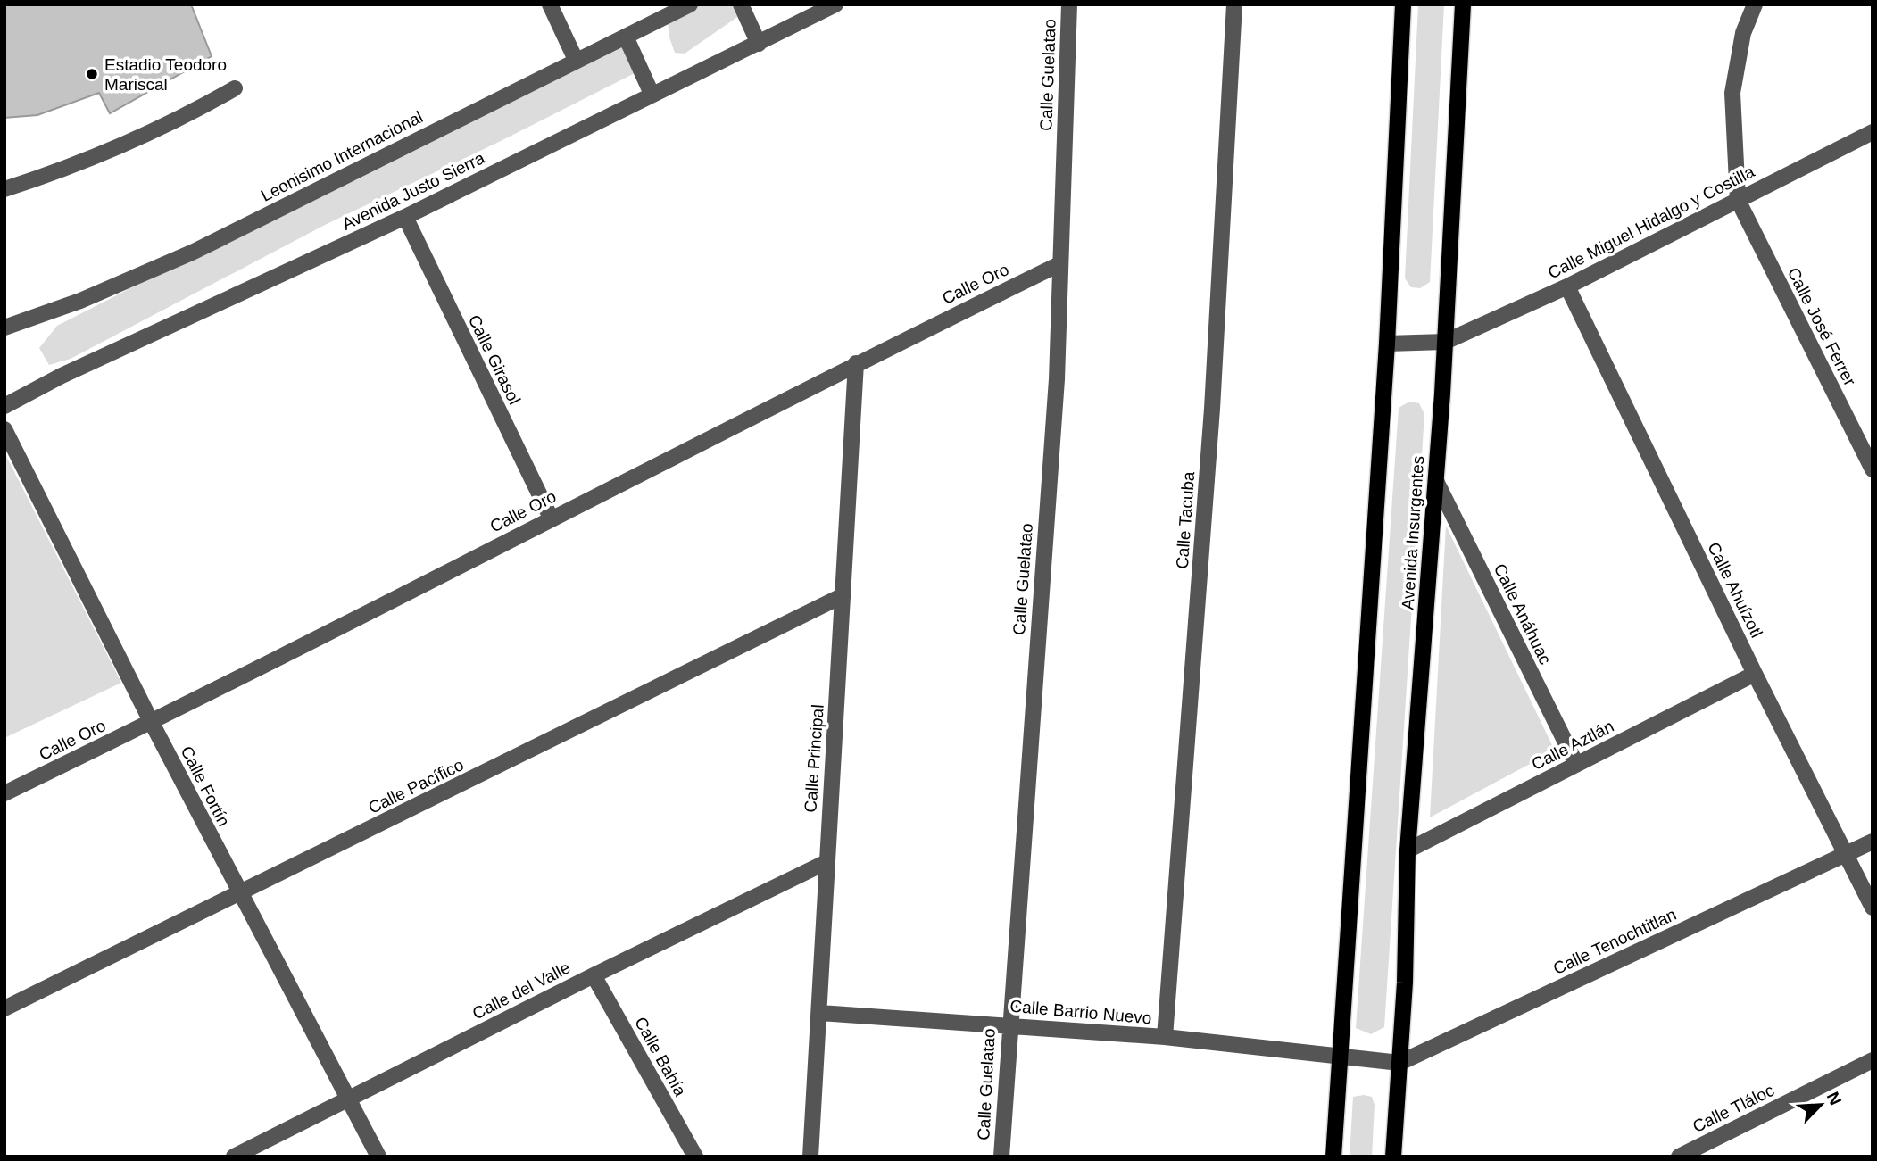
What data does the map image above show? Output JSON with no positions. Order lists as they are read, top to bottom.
{
  "streets": {
    "main road": ["Avenida Insurgentes"],
    "street": [
      "Calle Guelatao",
      "Leonisimo Internacional",
      "Avenida Justo Sierra",
      "Calle Miguel Hidalgo y Costilla",
      "Calle Oro",
      "Calle José Ferrer",
      "Calle Girasol",
      "Calle Tacuba",
      "Calle Ahuízotl",
      "Calle Anáhuac",
      "Calle Aztlán",
      "Calle Principal",
      "Calle Fortín",
      "Calle Pacífico",
      "Calle Tenochtitlan",
      "Calle del Valle",
      "Calle Barrio Nuevo",
      "Calle Bahía",
      "Calle Tláloc"
    ]
  },
  "crossings": [
    ["Calle Guelatao", "Calle Oro"],
    ["Calle Guelatao", "Calle Barrio Nuevo"],
    ["Avenida Justo Sierra", "Calle Girasol"],
    ["Calle Miguel Hidalgo y Costilla", "Calle José Ferrer"],
    ["Calle Miguel Hidalgo y Costilla", "Avenida Insurgentes"],
    ["Calle Miguel Hidalgo y Costilla", "Calle Ahuízotl"],
    ["Calle Oro", "Calle Girasol"],
    ["Calle Oro", "Calle Principal"],
    ["Calle Oro", "Calle Fortín"],
    ["Calle Tacuba", "Calle Barrio Nuevo"],
    ["Avenida Insurgentes", "Calle Anáhuac"],
    ["Avenida Insurgentes", "Calle Aztlán"],
    ["Avenida Insurgentes", "Calle Tenochtitlan"],
    ["Calle Ahuízotl", "Calle Aztlán"],
    ["Calle Ahuízotl", "Calle Tenochtitlan"],
    ["Calle Anáhuac", "Calle Aztlán"],
    ["Calle Principal", "Calle Pacífico"],
    ["Calle Principal", "Calle del Valle"],
    ["Calle Principal", "Calle Barrio Nuevo"],
    ["Calle Fortín", "Calle Pacífico"],
    ["Calle Fortín", "Calle del Valle"],
    ["Calle del Valle", "Calle Bahía"]
  ],
  "places": ["Estadio Teodoro Mariscal"],
  "north": "top right"
}
